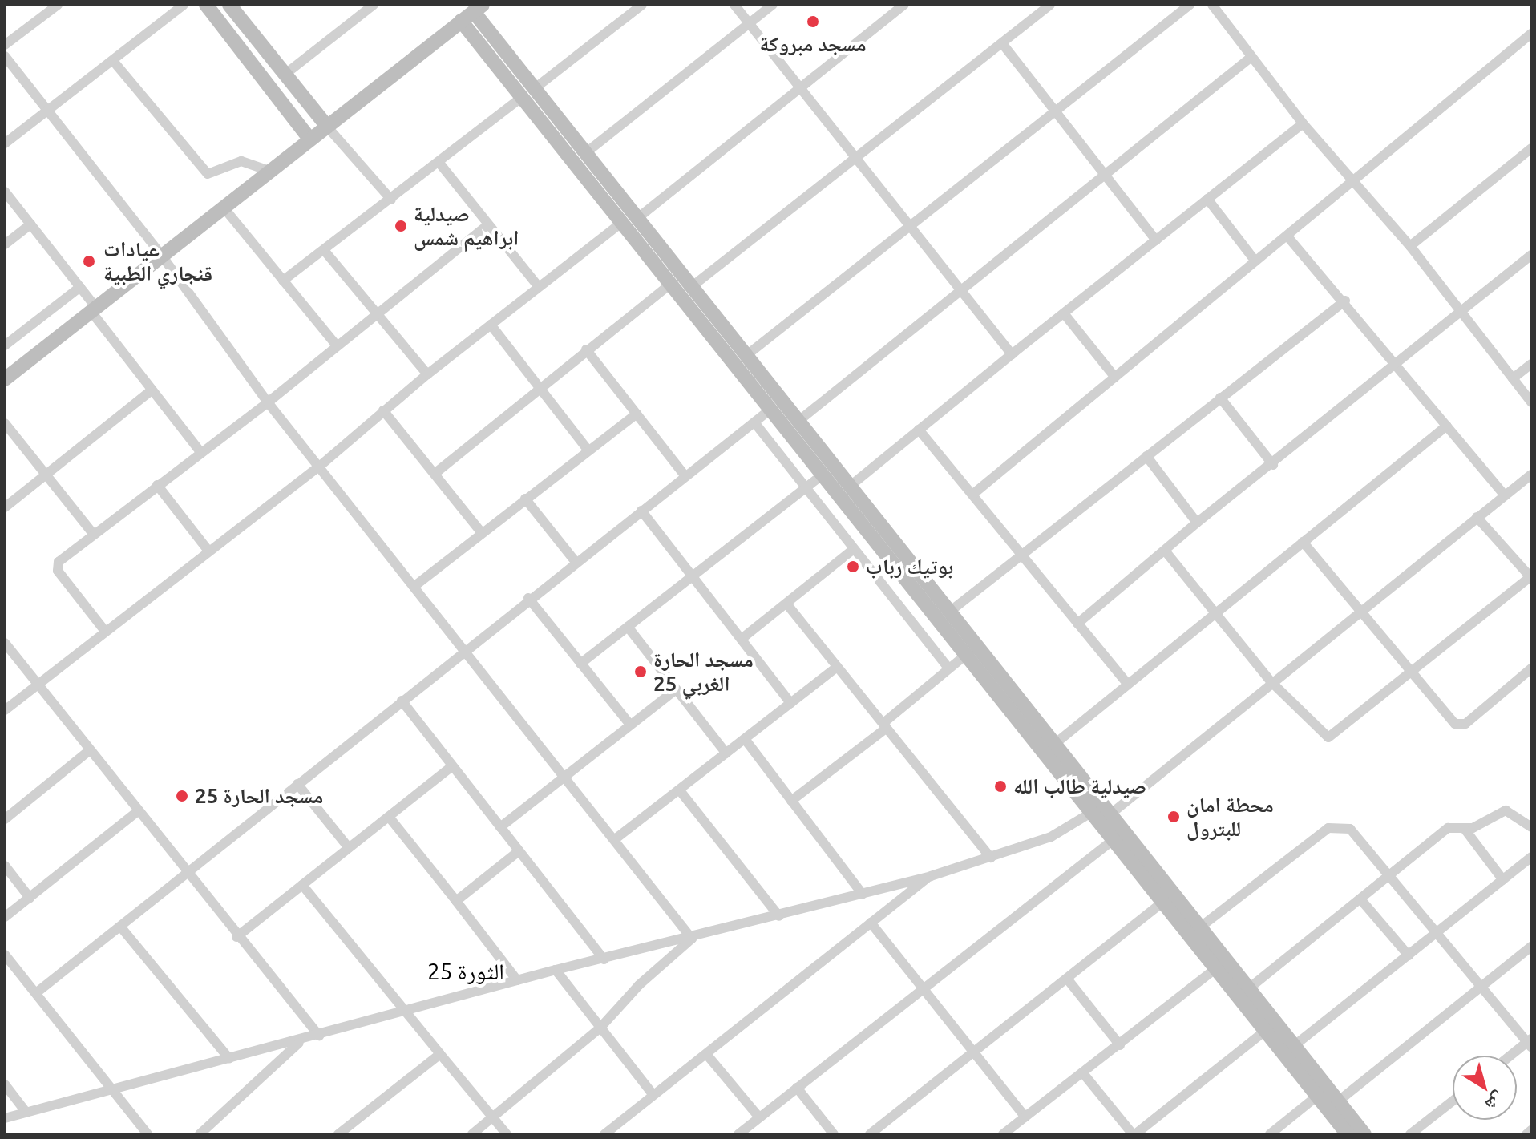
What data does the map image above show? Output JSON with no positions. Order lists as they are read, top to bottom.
{
  "districts": ["الثورة 25"],
  "places": [
    "مسجد مبروكة",
    "صيدلية ابراهيم شمس",
    "عيادات قنجاري الطبية",
    "بوتيك رباب",
    "مسجد الحارة 25 الغربي",
    "صيدلية طالب الله",
    "مسجد الحارة 25",
    "محطة امان للبترول"
  ],
  "north": "bottom right"
}
